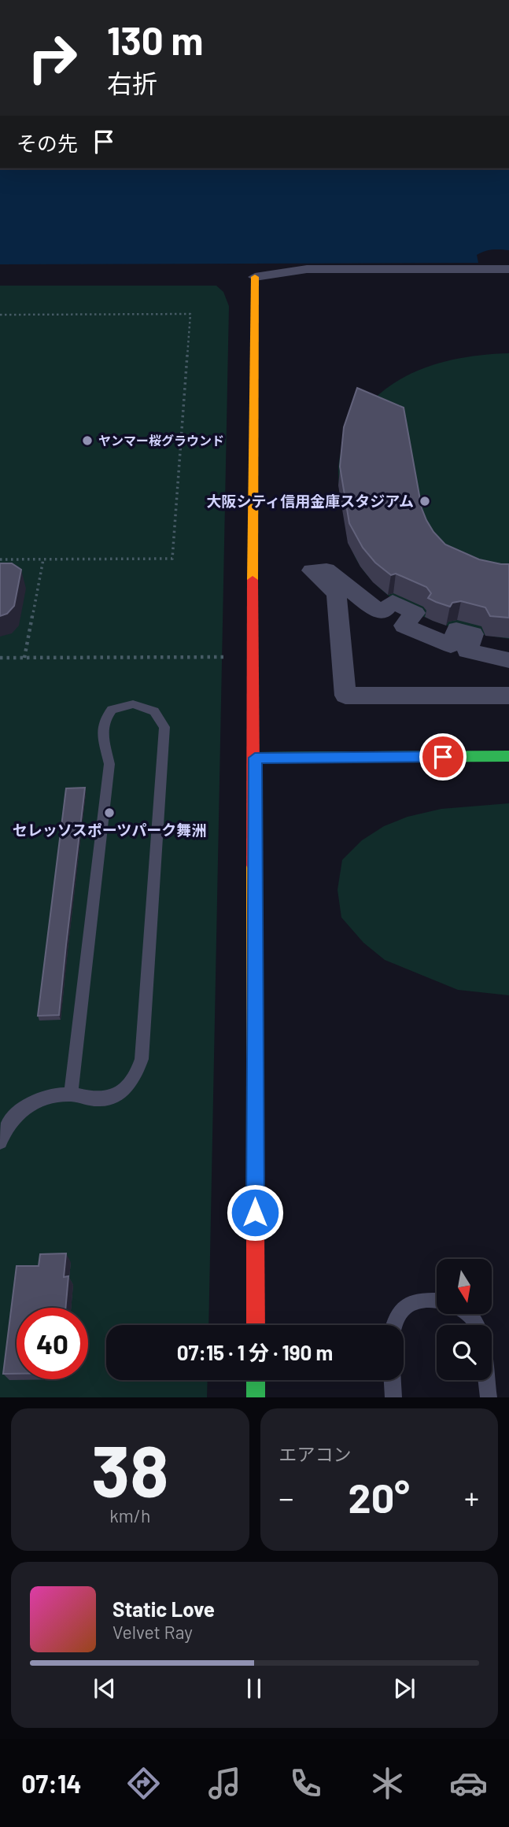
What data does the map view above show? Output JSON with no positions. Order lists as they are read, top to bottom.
{
  "places": ["ヤンマー桜グラウンド", "大阪シティ信用金庫スタジアム", "セレッソスポーツパーク舞洲"],
  "north": "bottom",
  "page": {
    "turn": ["130 m", "右折"],
    "then": "その先",
    "limit": "40",
    "trip": "07:15 · 1 分 · 190 m",
    "tile": [
      ["38", "km/h"],
      "エアコン"
    ],
    "heat": ["−", "20°", "+"],
    "song": ["Static Love", "Velvet Ray"],
    "tabs": "07:14"
  }
}
